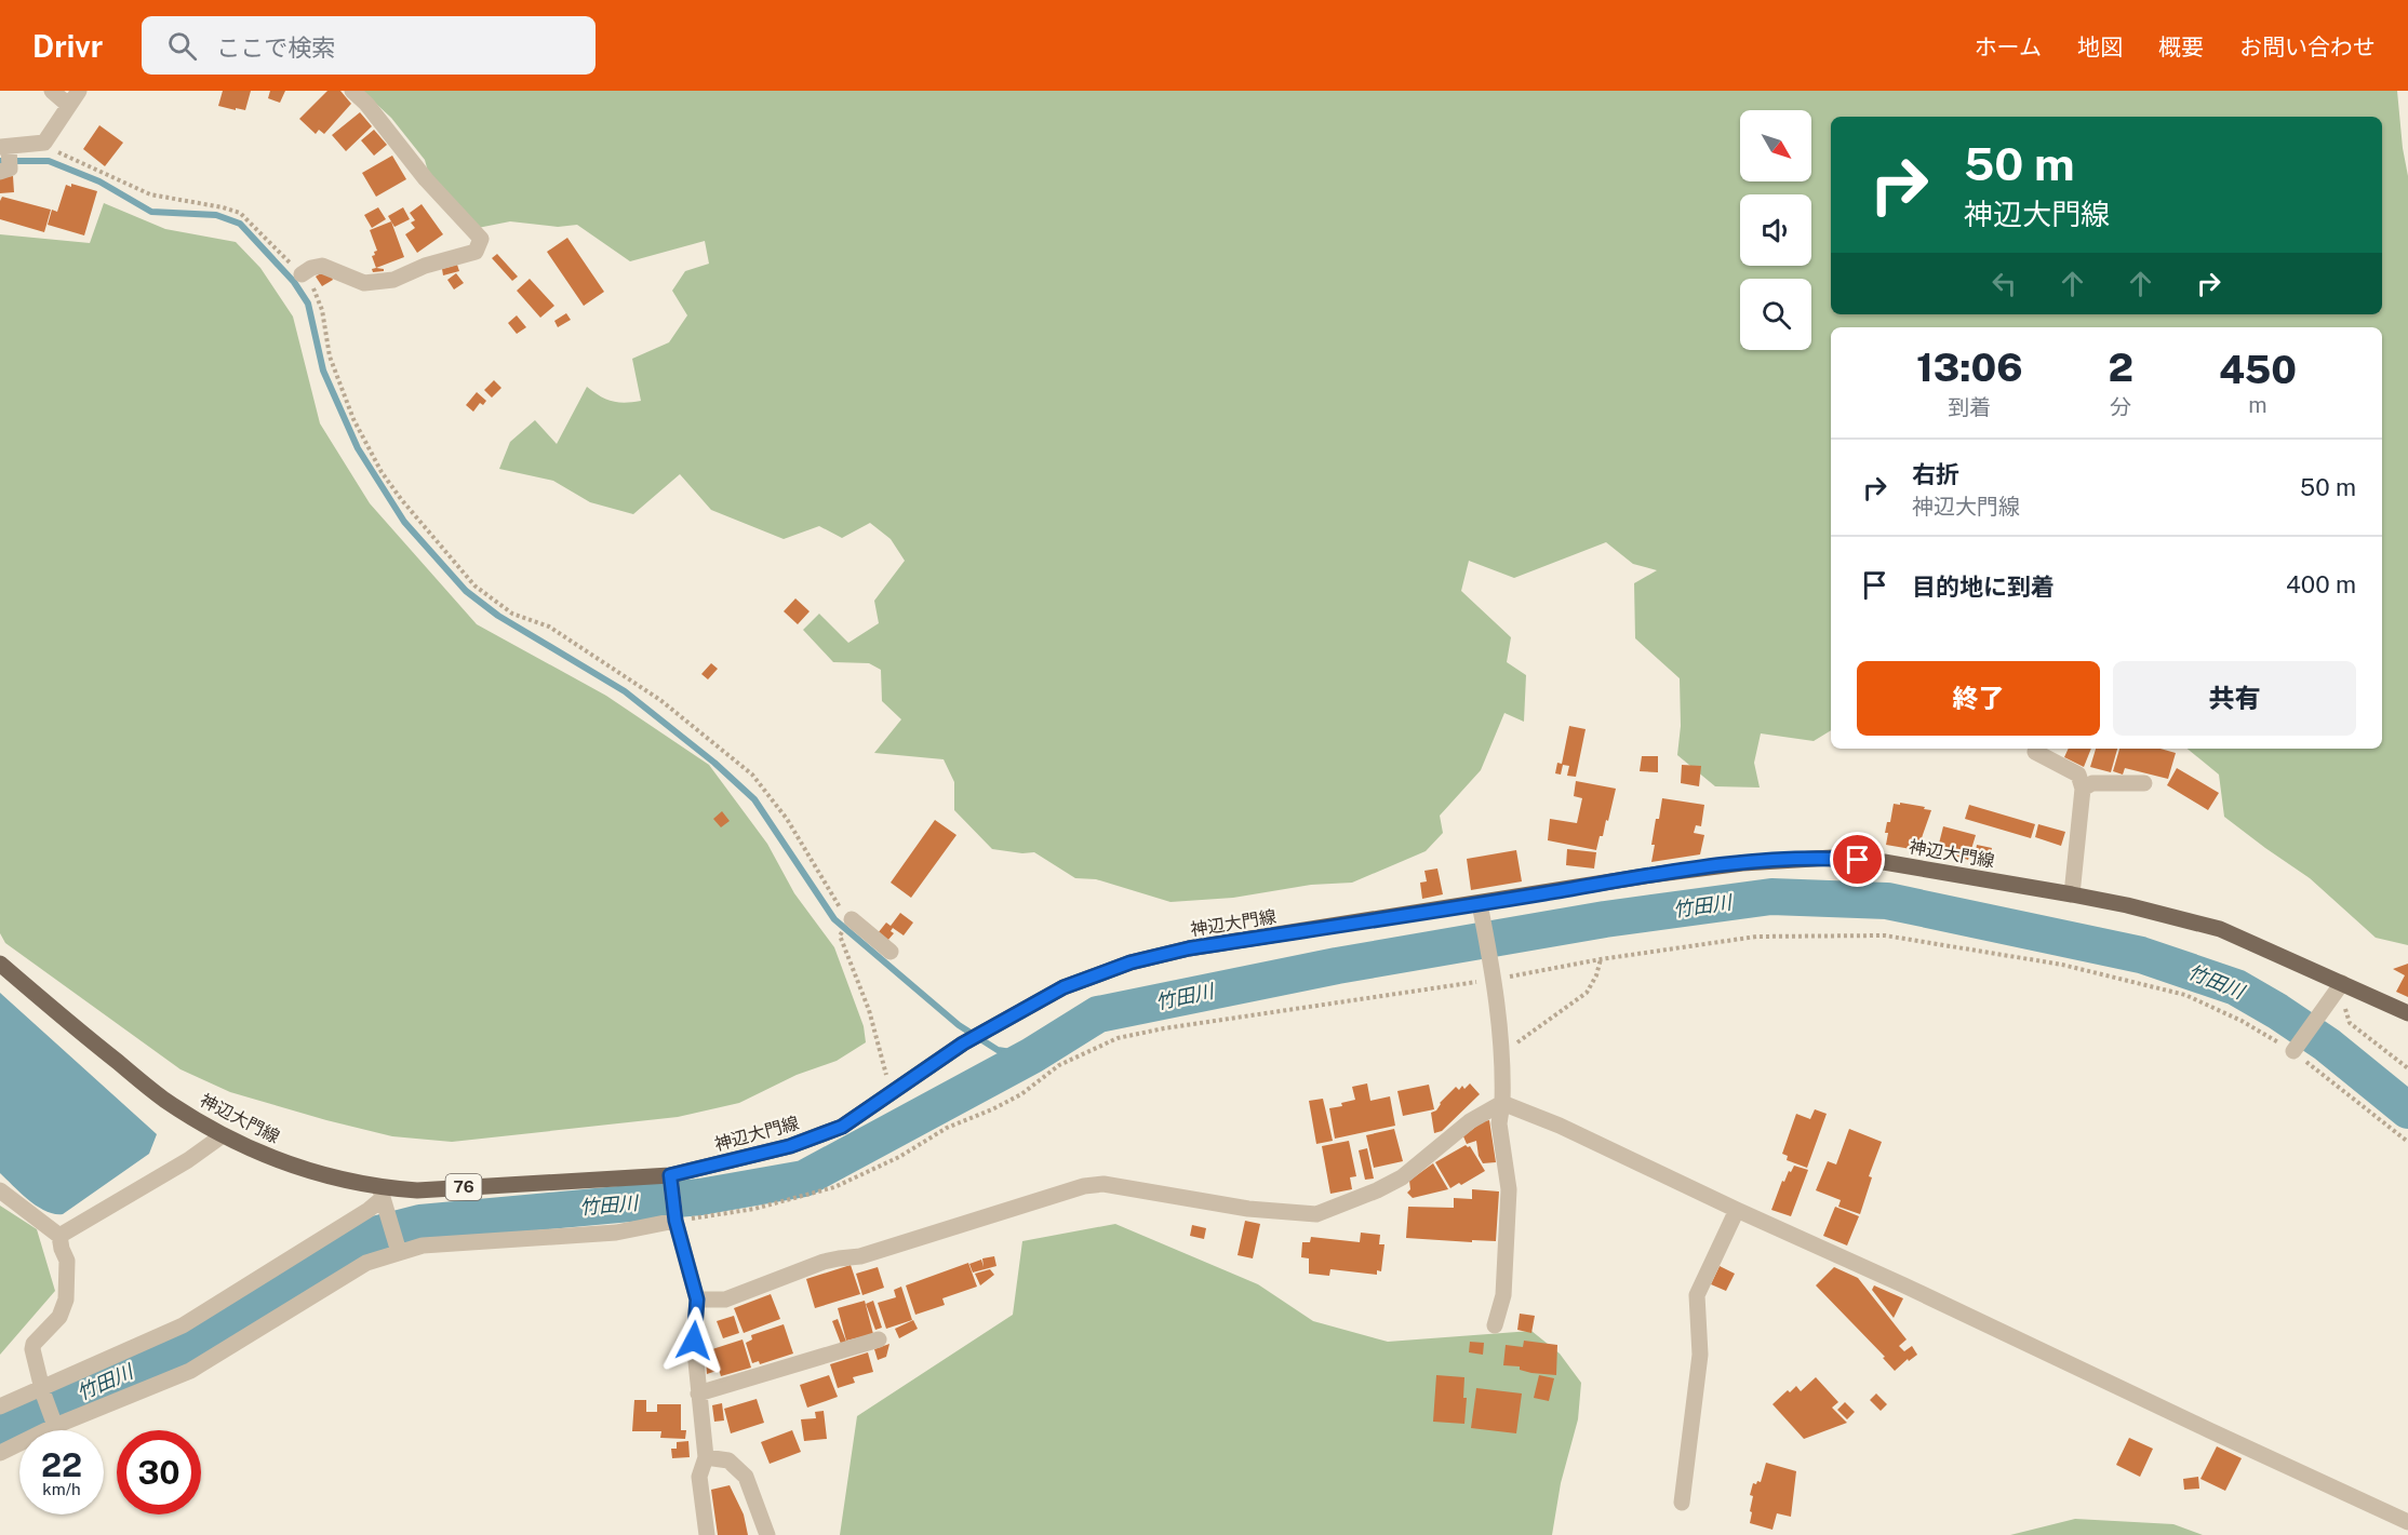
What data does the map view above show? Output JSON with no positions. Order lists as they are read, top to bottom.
{
  "streets": {
    "main road": ["神辺大門線", "76"]
  },
  "water": ["竹田川"],
  "north": "bottom right",
  "page": {
    "header": "Drivr",
    "search": "ここで検索",
    "nav": [
      "ホーム",
      "地図",
      "概要",
      "お問い合わせ"
    ],
    "turn": ["50 m", "神辺大門線"],
    "eta": [
      "13:06",
      "到着",
      "2",
      "分",
      "450",
      "m"
    ],
    "list": [
      {
        "name": "右折",
        "note": "神辺大門線",
        "value": "50 m"
      },
      {
        "name": "目的地に到着",
        "value": "400 m"
      }
    ],
    "buttons": ["終了", "共有"],
    "speed": "22 km/h",
    "limit": "30"
  }
}
